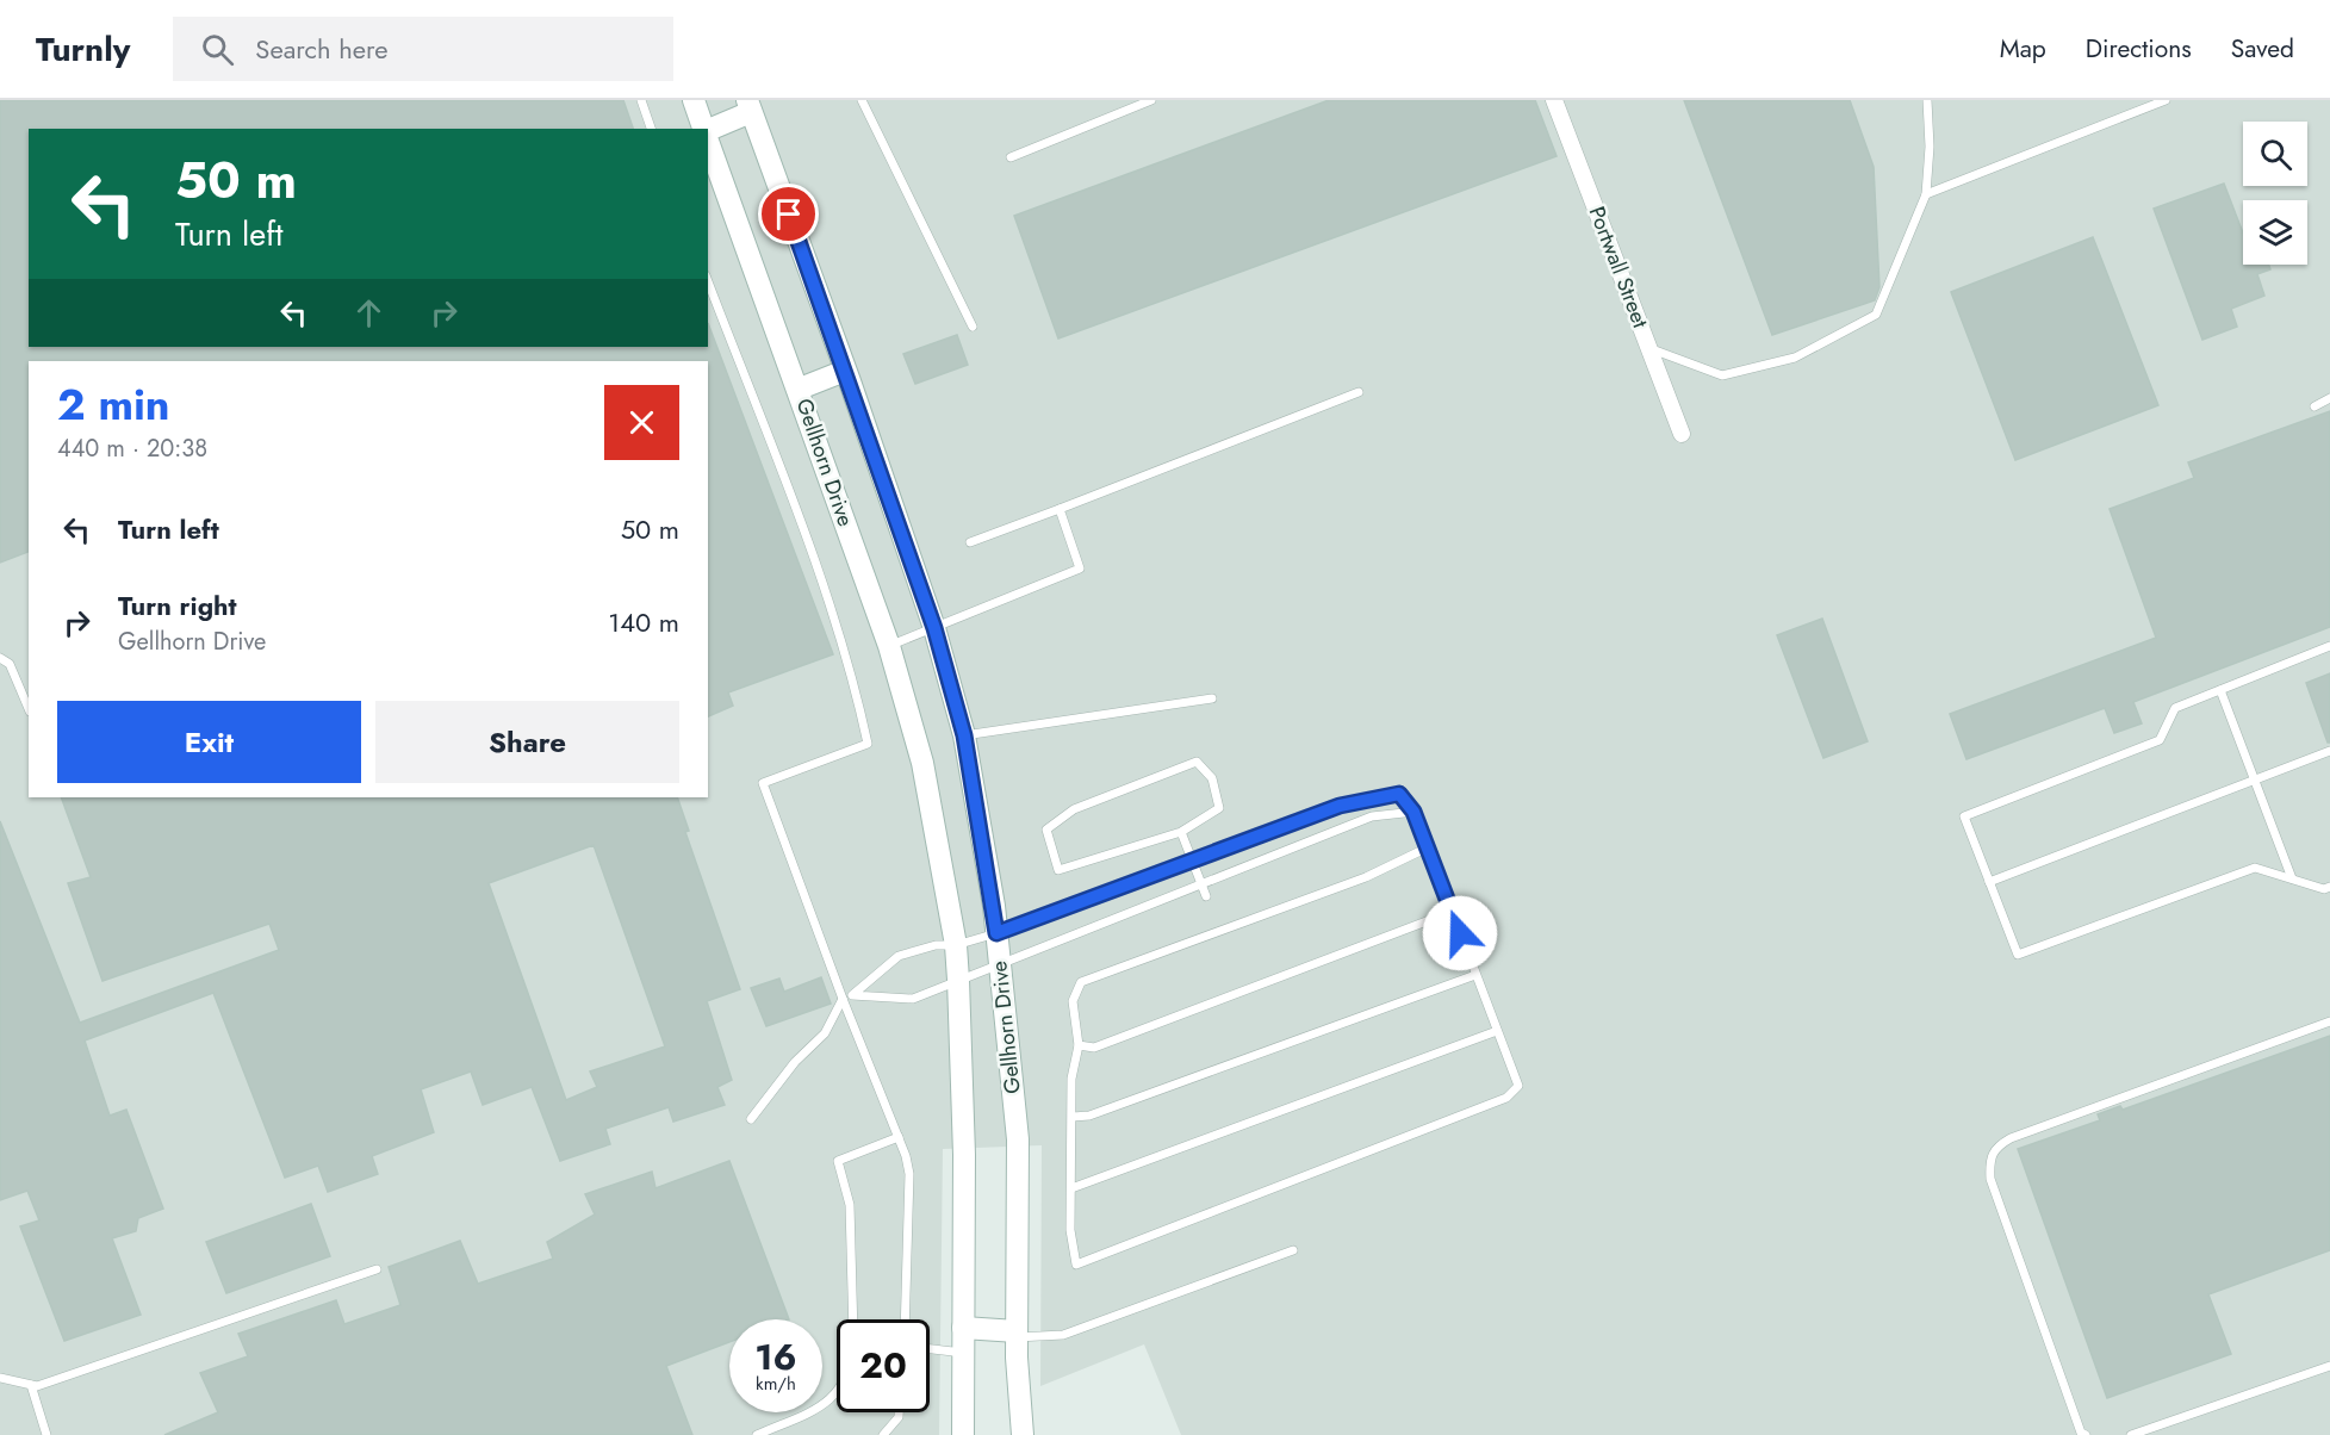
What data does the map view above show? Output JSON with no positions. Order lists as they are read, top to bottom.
{
  "streets": {
    "main road": ["Gellhorn Drive"],
    "street": ["Portwall Street"]
  },
  "page": {
    "header": "Turnly",
    "search": "Search here",
    "nav": ["Map", "Directions", "Saved"],
    "turn": ["50 m", "Turn left"],
    "heading": ["2 min", "440 m · 20:38"],
    "list": [
      {
        "name": "Turn left",
        "value": "50 m"
      },
      {
        "name": "Turn right",
        "note": "Gellhorn Drive",
        "value": "140 m"
      }
    ],
    "buttons": ["Exit", "Share"],
    "speed": "16 km/h",
    "limit": "20"
  }
}
